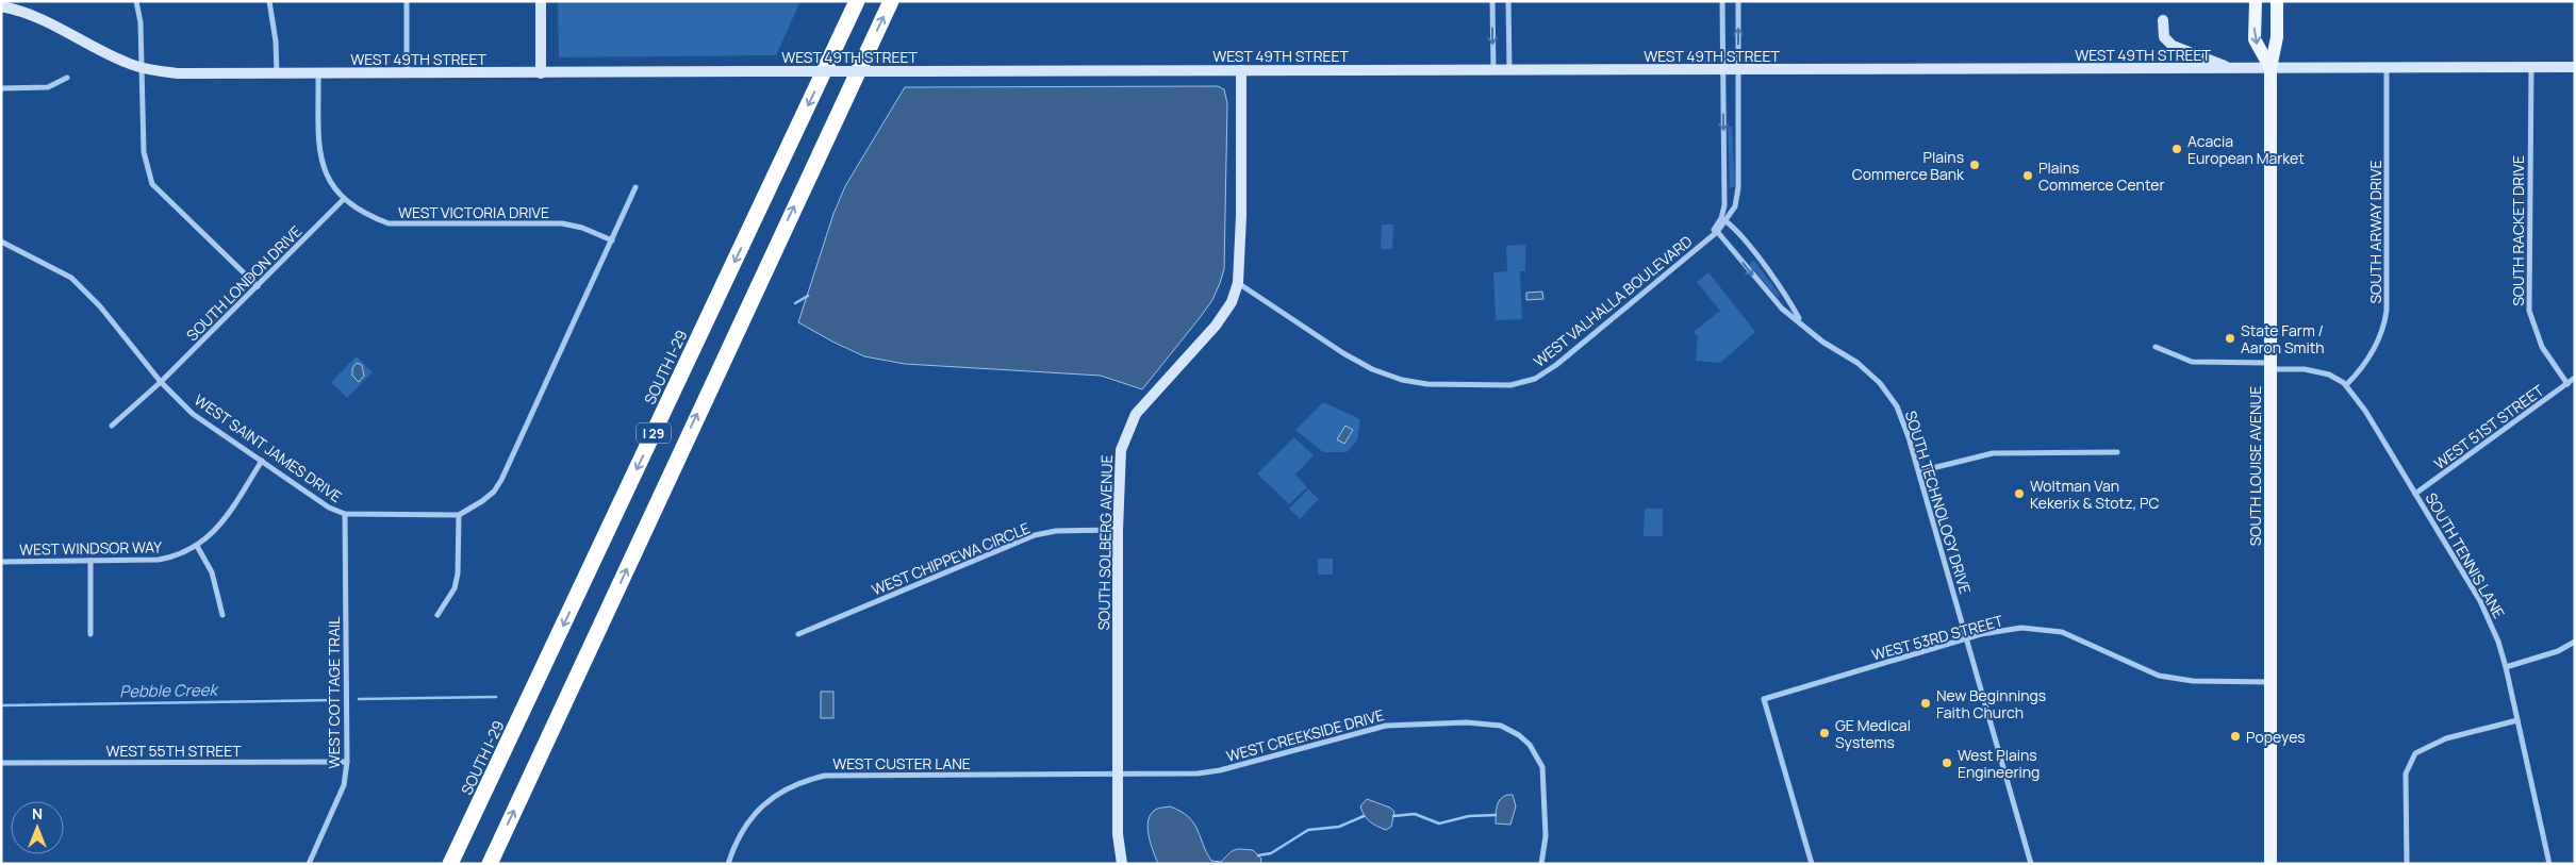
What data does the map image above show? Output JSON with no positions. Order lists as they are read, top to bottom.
{
  "streets": {
    "highway": ["SOUTH I-29", "I 29"],
    "main road": ["WEST 49TH STREET", "SOUTH LOUISE AVENUE", "SOUTH SOLBERG AVENUE"],
    "street": [
      "WEST VICTORIA DRIVE",
      "SOUTH RACKET DRIVE",
      "SOUTH ARWAY DRIVE",
      "SOUTH LONDON DRIVE",
      "WEST VALHALLA BOULEVARD",
      "WEST 51ST STREET",
      "WEST SAINT JAMES DRIVE",
      "SOUTH TECHNOLOGY DRIVE",
      "WEST WINDSOR WAY",
      "SOUTH TENNIS LANE",
      "WEST CHIPPEWA CIRCLE",
      "WEST 53RD STREET",
      "WEST COTTAGE TRAIL",
      "WEST CREEKSIDE DRIVE",
      "WEST 55TH STREET",
      "WEST CUSTER LANE"
    ]
  },
  "crossings": [
    ["WEST 49TH STREET", "WEST VICTORIA DRIVE"],
    ["WEST 49TH STREET", "SOUTH RACKET DRIVE"],
    ["WEST 49TH STREET", "SOUTH ARWAY DRIVE"],
    ["WEST 49TH STREET", "WEST VALHALLA BOULEVARD"],
    ["WEST 49TH STREET", "SOUTH LOUISE AVENUE"],
    ["WEST 49TH STREET", "SOUTH SOLBERG AVENUE"],
    ["WEST VICTORIA DRIVE", "SOUTH LONDON DRIVE"],
    ["SOUTH RACKET DRIVE", "WEST 51ST STREET"],
    ["SOUTH ARWAY DRIVE", "SOUTH TENNIS LANE"],
    ["SOUTH LONDON DRIVE", "WEST SAINT JAMES DRIVE"],
    ["WEST VALHALLA BOULEVARD", "SOUTH TECHNOLOGY DRIVE"],
    ["WEST VALHALLA BOULEVARD", "SOUTH SOLBERG AVENUE"],
    ["WEST 51ST STREET", "SOUTH TENNIS LANE"],
    ["WEST SAINT JAMES DRIVE", "WEST WINDSOR WAY"],
    ["WEST SAINT JAMES DRIVE", "WEST COTTAGE TRAIL"],
    ["SOUTH LOUISE AVENUE", "SOUTH TENNIS LANE"],
    ["SOUTH LOUISE AVENUE", "WEST 53RD STREET"],
    ["SOUTH TECHNOLOGY DRIVE", "WEST 53RD STREET"],
    ["SOUTH SOLBERG AVENUE", "WEST CHIPPEWA CIRCLE"],
    ["SOUTH SOLBERG AVENUE", "WEST CREEKSIDE DRIVE"],
    ["SOUTH SOLBERG AVENUE", "WEST CUSTER LANE"],
    ["WEST COTTAGE TRAIL", "WEST 55TH STREET"],
    ["WEST CREEKSIDE DRIVE", "WEST CUSTER LANE"]
  ],
  "water": ["Pebble Creek"],
  "places": [
    "Acacia European Market",
    "Plains Commerce Bank",
    "Plains Commerce Center",
    "State Farm / Aaron Smith",
    "Woltman Van Kekerix & Stotz, PC",
    "New Beginnings Faith Church",
    "GE Medical Systems",
    "Popeyes",
    "West Plains Engineering"
  ],
  "north": "top"
}
